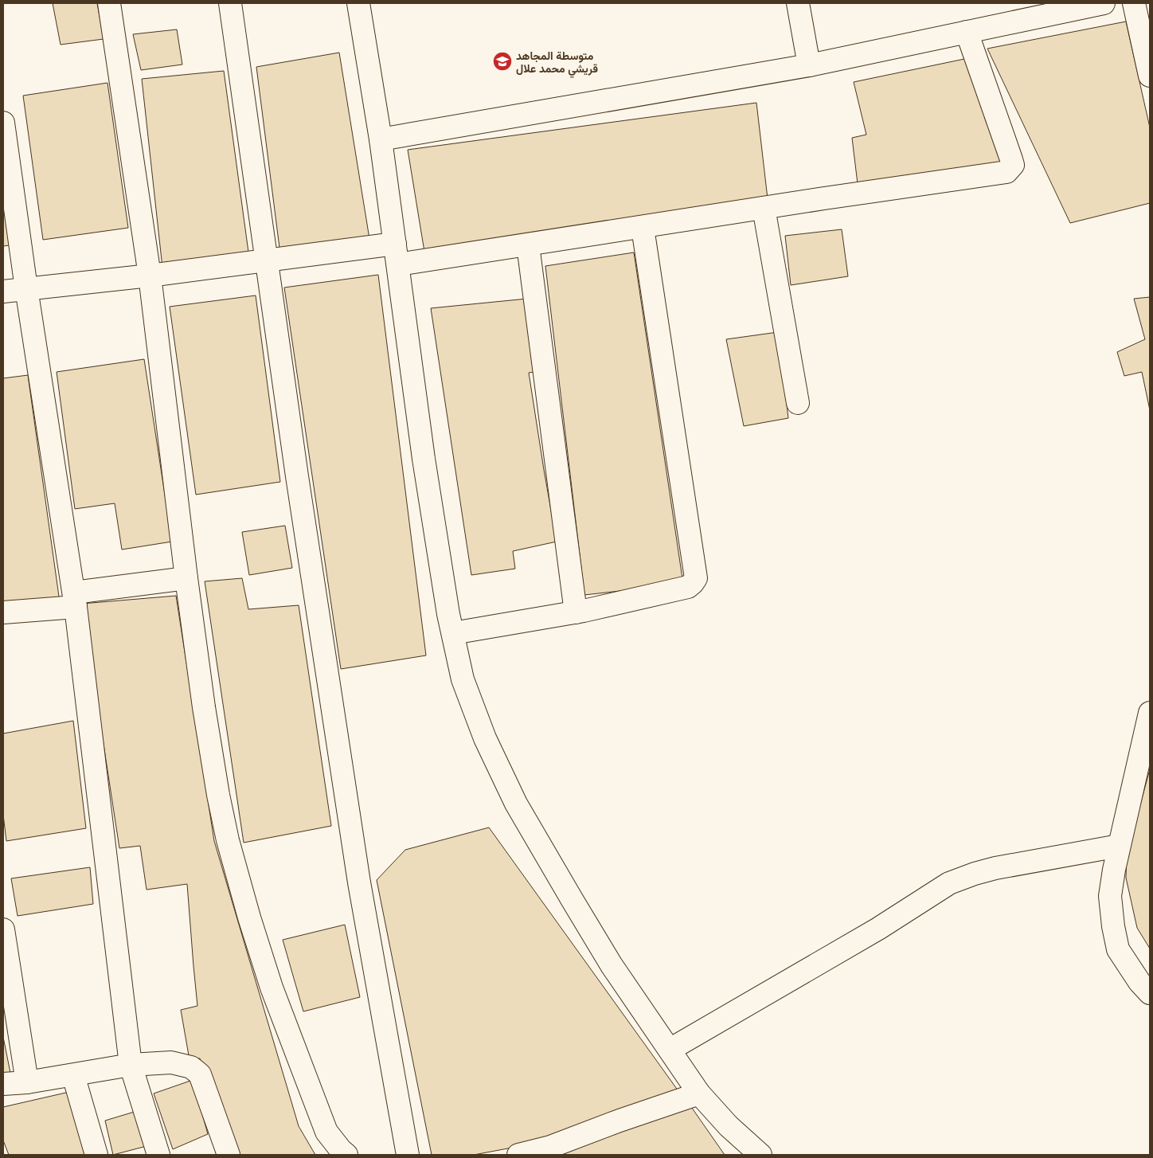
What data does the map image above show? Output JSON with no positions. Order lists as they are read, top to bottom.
{
  "places": {
    "school or university": ["متوسطة المجاهد قريشي محمد علال"]
  }
}
